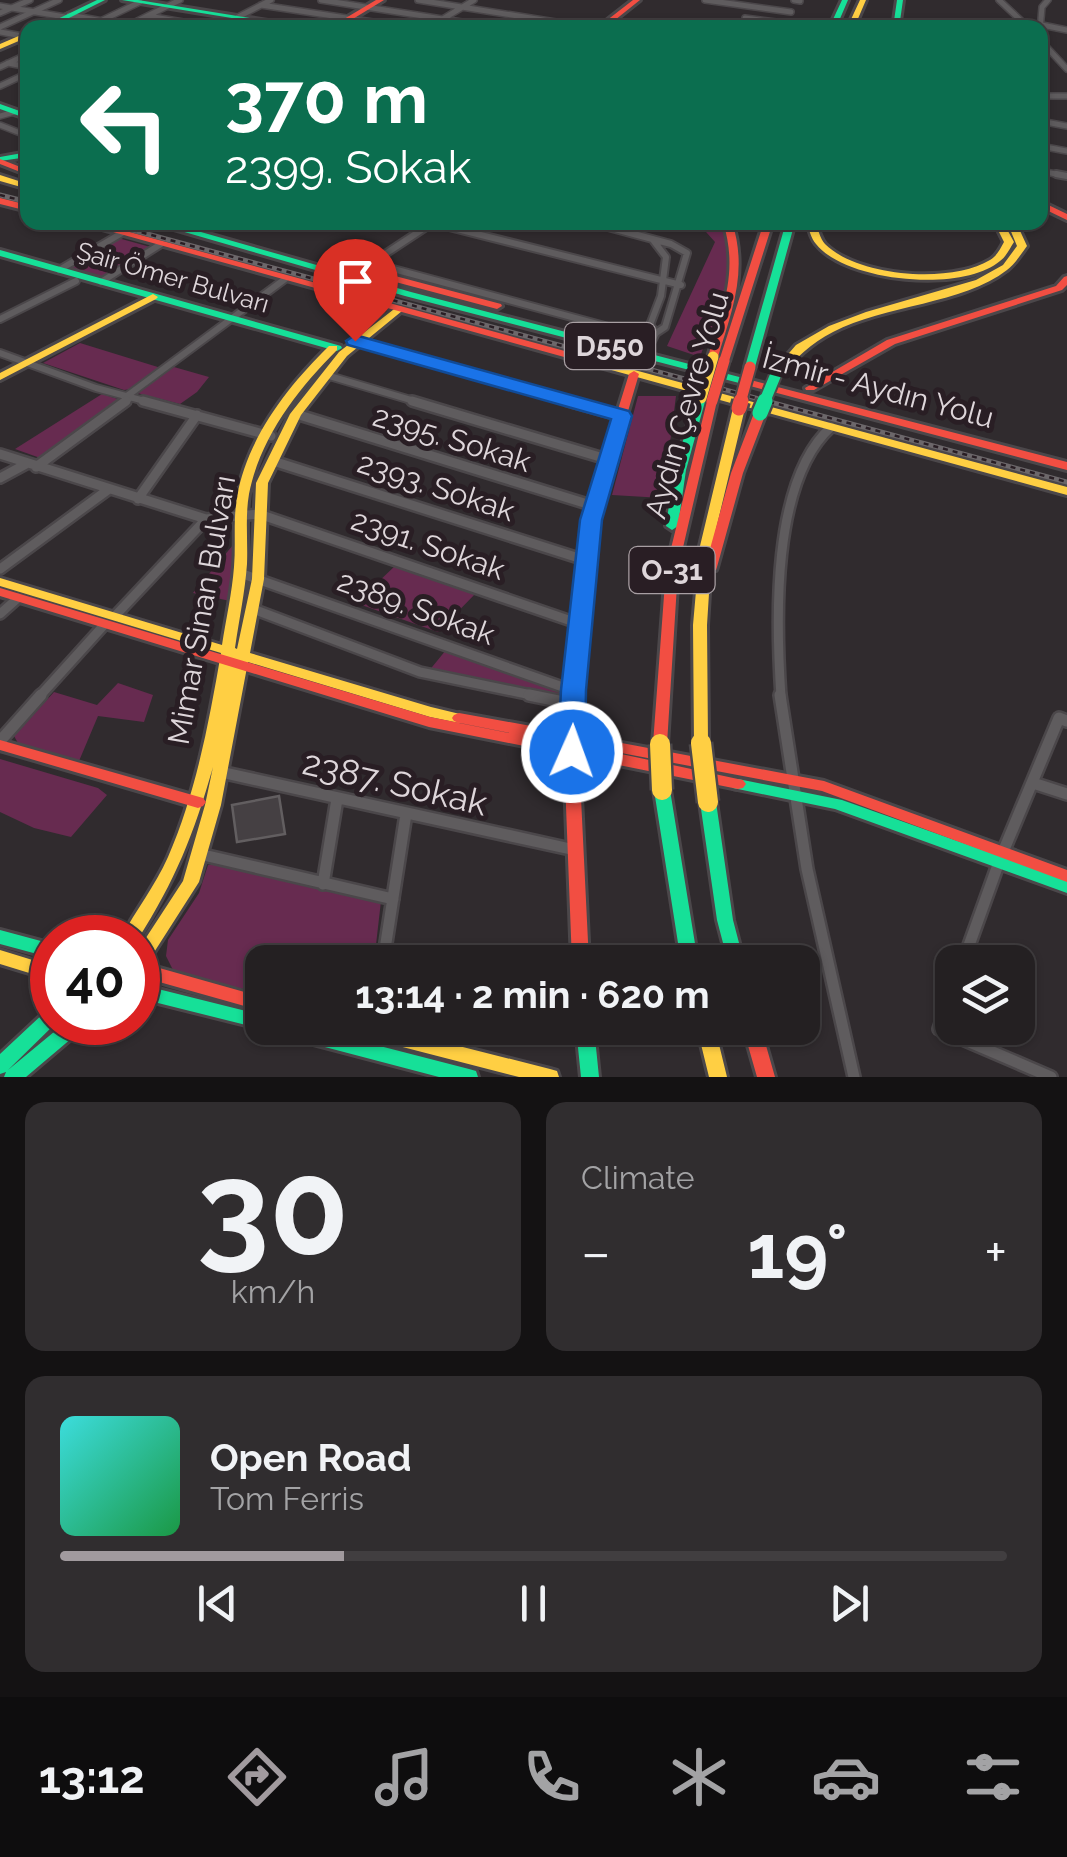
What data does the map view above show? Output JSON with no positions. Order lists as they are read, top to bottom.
{
  "streets": {
    "main road": [
      "Şair Ömer Bulvarı",
      "D550",
      "İzmir - Aydın Yolu",
      "Aydın Çevre Yolu",
      "O-31",
      "Mimar Sinan Bulvarı"
    ],
    "street": [
      "2395. Sokak",
      "2393. Sokak",
      "2391. Sokak",
      "2389. Sokak",
      "2387. Sokak"
    ]
  },
  "crossings": [
    ["Şair Ömer Bulvarı", "Mimar Sinan Bulvarı"],
    ["2395. Sokak", "Mimar Sinan Bulvarı"],
    ["2393. Sokak", "Mimar Sinan Bulvarı"],
    ["2391. Sokak", "Mimar Sinan Bulvarı"],
    ["2389. Sokak", "Mimar Sinan Bulvarı"],
    ["Mimar Sinan Bulvarı", "2387. Sokak"]
  ],
  "page": {
    "turn": ["370 m", "2399. Sokak"],
    "limit": "40",
    "trip": "13:14 · 2 min · 620 m",
    "tile": [
      ["30", "km/h"],
      "Climate"
    ],
    "heat": ["−", "19°", "+"],
    "song": ["Open Road", "Tom Ferris"],
    "tabs": "13:12"
  }
}
